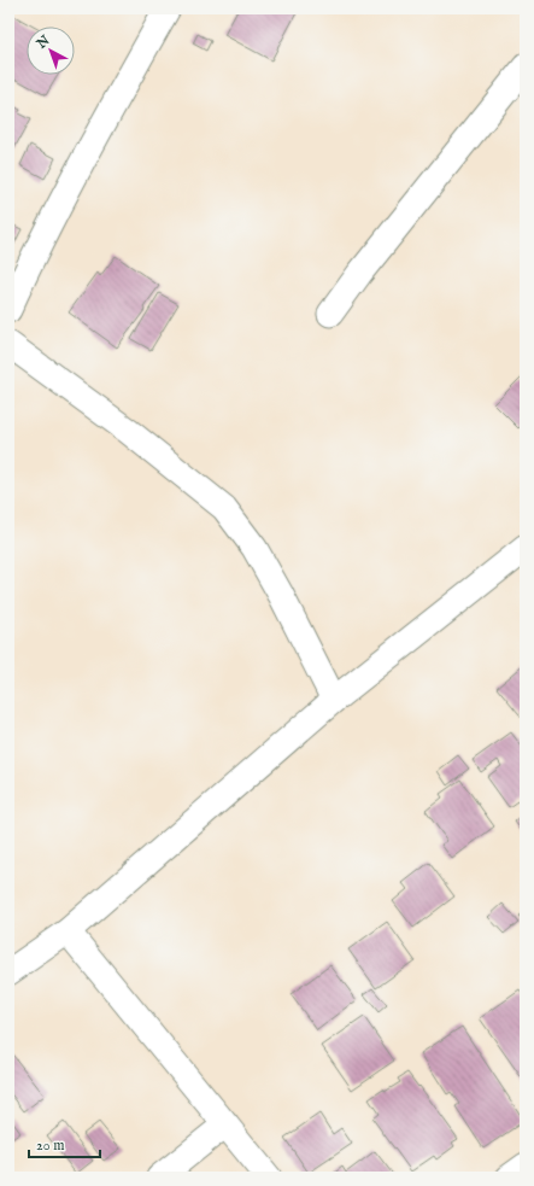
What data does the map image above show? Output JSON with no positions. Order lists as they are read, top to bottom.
{
  "scale_bar": "20 m",
  "north": "top left"
}
